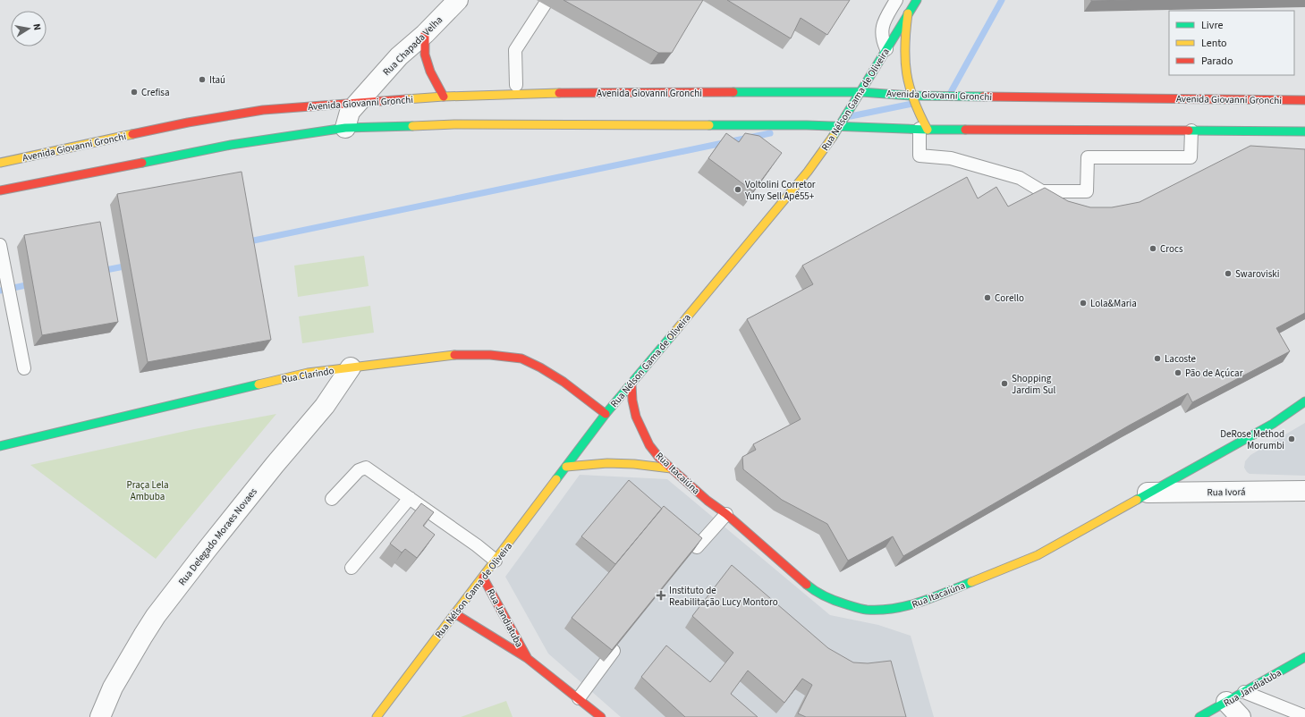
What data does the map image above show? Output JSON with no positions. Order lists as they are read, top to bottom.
{
  "streets": {
    "main road": [
      "Avenida Giovanni Gronchi",
      "Rua Nélson Gama de Oliveira",
      "Rua Clarindo",
      "Rua Itacaiúna",
      "Rua Jandiatuba"
    ],
    "street": ["Rua Chapada Velha", "Rua Ivorá", "Rua Delegado Moraes Novaes"]
  },
  "crossings": [
    ["Rua Chapada Velha", "Avenida Giovanni Gronchi"],
    ["Avenida Giovanni Gronchi", "Rua Nélson Gama de Oliveira"],
    ["Rua Nélson Gama de Oliveira", "Rua Clarindo"],
    ["Rua Nélson Gama de Oliveira", "Rua Itacaiúna"],
    ["Rua Nélson Gama de Oliveira", "Rua Jandiatuba"],
    ["Rua Clarindo", "Rua Delegado Moraes Novaes"],
    ["Rua Itacaiúna", "Rua Ivorá"]
  ],
  "parks": ["Praça Lela Ambuba"],
  "places": {
    "other": [
      "Itaú",
      "Crefisa",
      "Voltolini Corretor Yuny Sell Apê55+",
      "Crocs",
      "Swaroviski",
      "Corello",
      "Lola&Maria",
      "Lacoste",
      "Pão de Açúcar",
      "Shopping Jardim Sul",
      "DeRose Method Morumbi"
    ],
    "health": ["Instituto de Reabilitação Lucy Montoro"]
  },
  "legend": ["Livre", "Lento", "Parado"],
  "north": "right"
}
